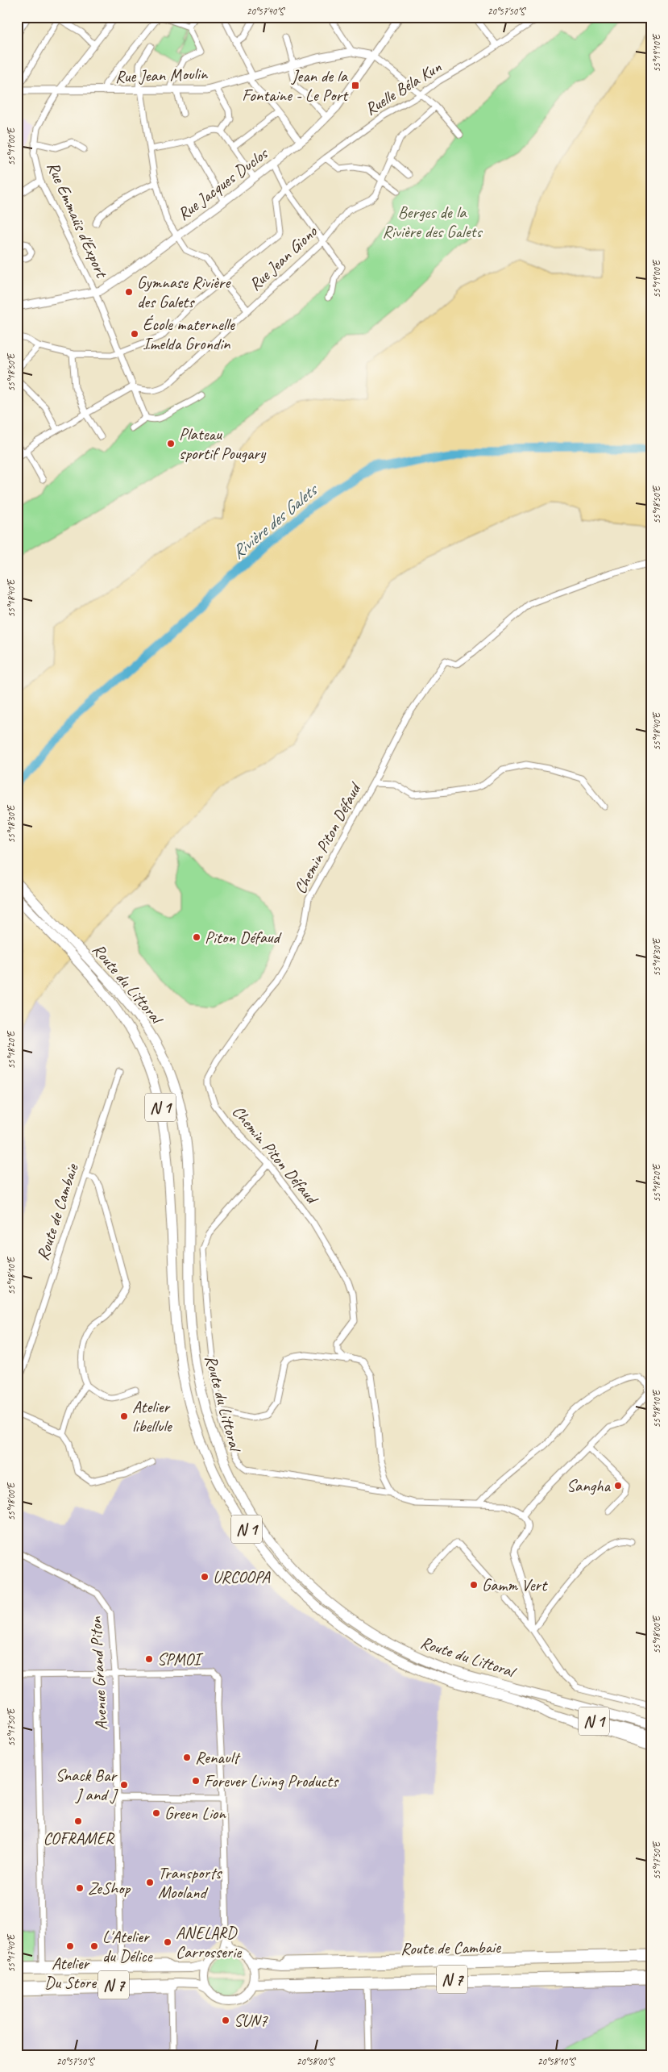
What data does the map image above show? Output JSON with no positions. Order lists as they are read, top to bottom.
{
  "streets": {
    "highway": ["Route du Littoral", "N 1"],
    "main road": ["Route de Cambaie", "N 7"],
    "street": [
      "Rue Jean Moulin",
      "Ruelle Béla Kun",
      "Rue Jacques Duclos",
      "Rue Emmaüs d'Export",
      "Rue Jean Giono",
      "Chemin Piton Défaud",
      "Avenue Grand Piton"
    ]
  },
  "crossings": [
    ["Rue Jean Moulin", "Rue Jacques Duclos"],
    ["Rue Jean Moulin", "Rue Emmaüs d'Export"],
    ["Rue Jacques Duclos", "Rue Emmaüs d'Export"],
    ["Rue Emmaüs d'Export", "Rue Jean Giono"],
    ["Route du Littoral", "N 1"],
    ["Route de Cambaie", "N 7"]
  ],
  "water": ["Rivière des Galets"],
  "parks": ["Berges de la Rivière des Galets"],
  "places": {
    "transit": ["Jean de la Fontaine - Le Port"],
    "other": [
      "Gymnase Rivière des Galets",
      "École maternelle Imelda Grondin",
      "Plateau sportif Pougary",
      "Piton Défaud",
      "Atelier libellule",
      "Sangha",
      "URCOOPA",
      "Gamm Vert",
      "SPMOI",
      "Renault",
      "Forever Living Products",
      "Snack Bar J and J",
      "Green Lion",
      "COFRAMER",
      "Transports Mooland",
      "ZeShop",
      "ANELARD Carrosserie",
      "Atelier Du Store",
      "L'Atelier du Délice",
      "SUN7"
    ]
  },
  "coordinates": [
    "20°57'40\"S",
    "20°57'50\"S",
    "55°19'10\"E",
    "55°19'00\"E",
    "55°18'50\"E",
    "55°18'40\"E",
    "55°18'30\"E",
    "55°18'20\"E",
    "55°18'10\"E",
    "55°18'00\"E",
    "55°17'50\"E",
    "55°17'40\"E",
    "20°58'00\"S",
    "20°58'10\"S"
  ]
}
